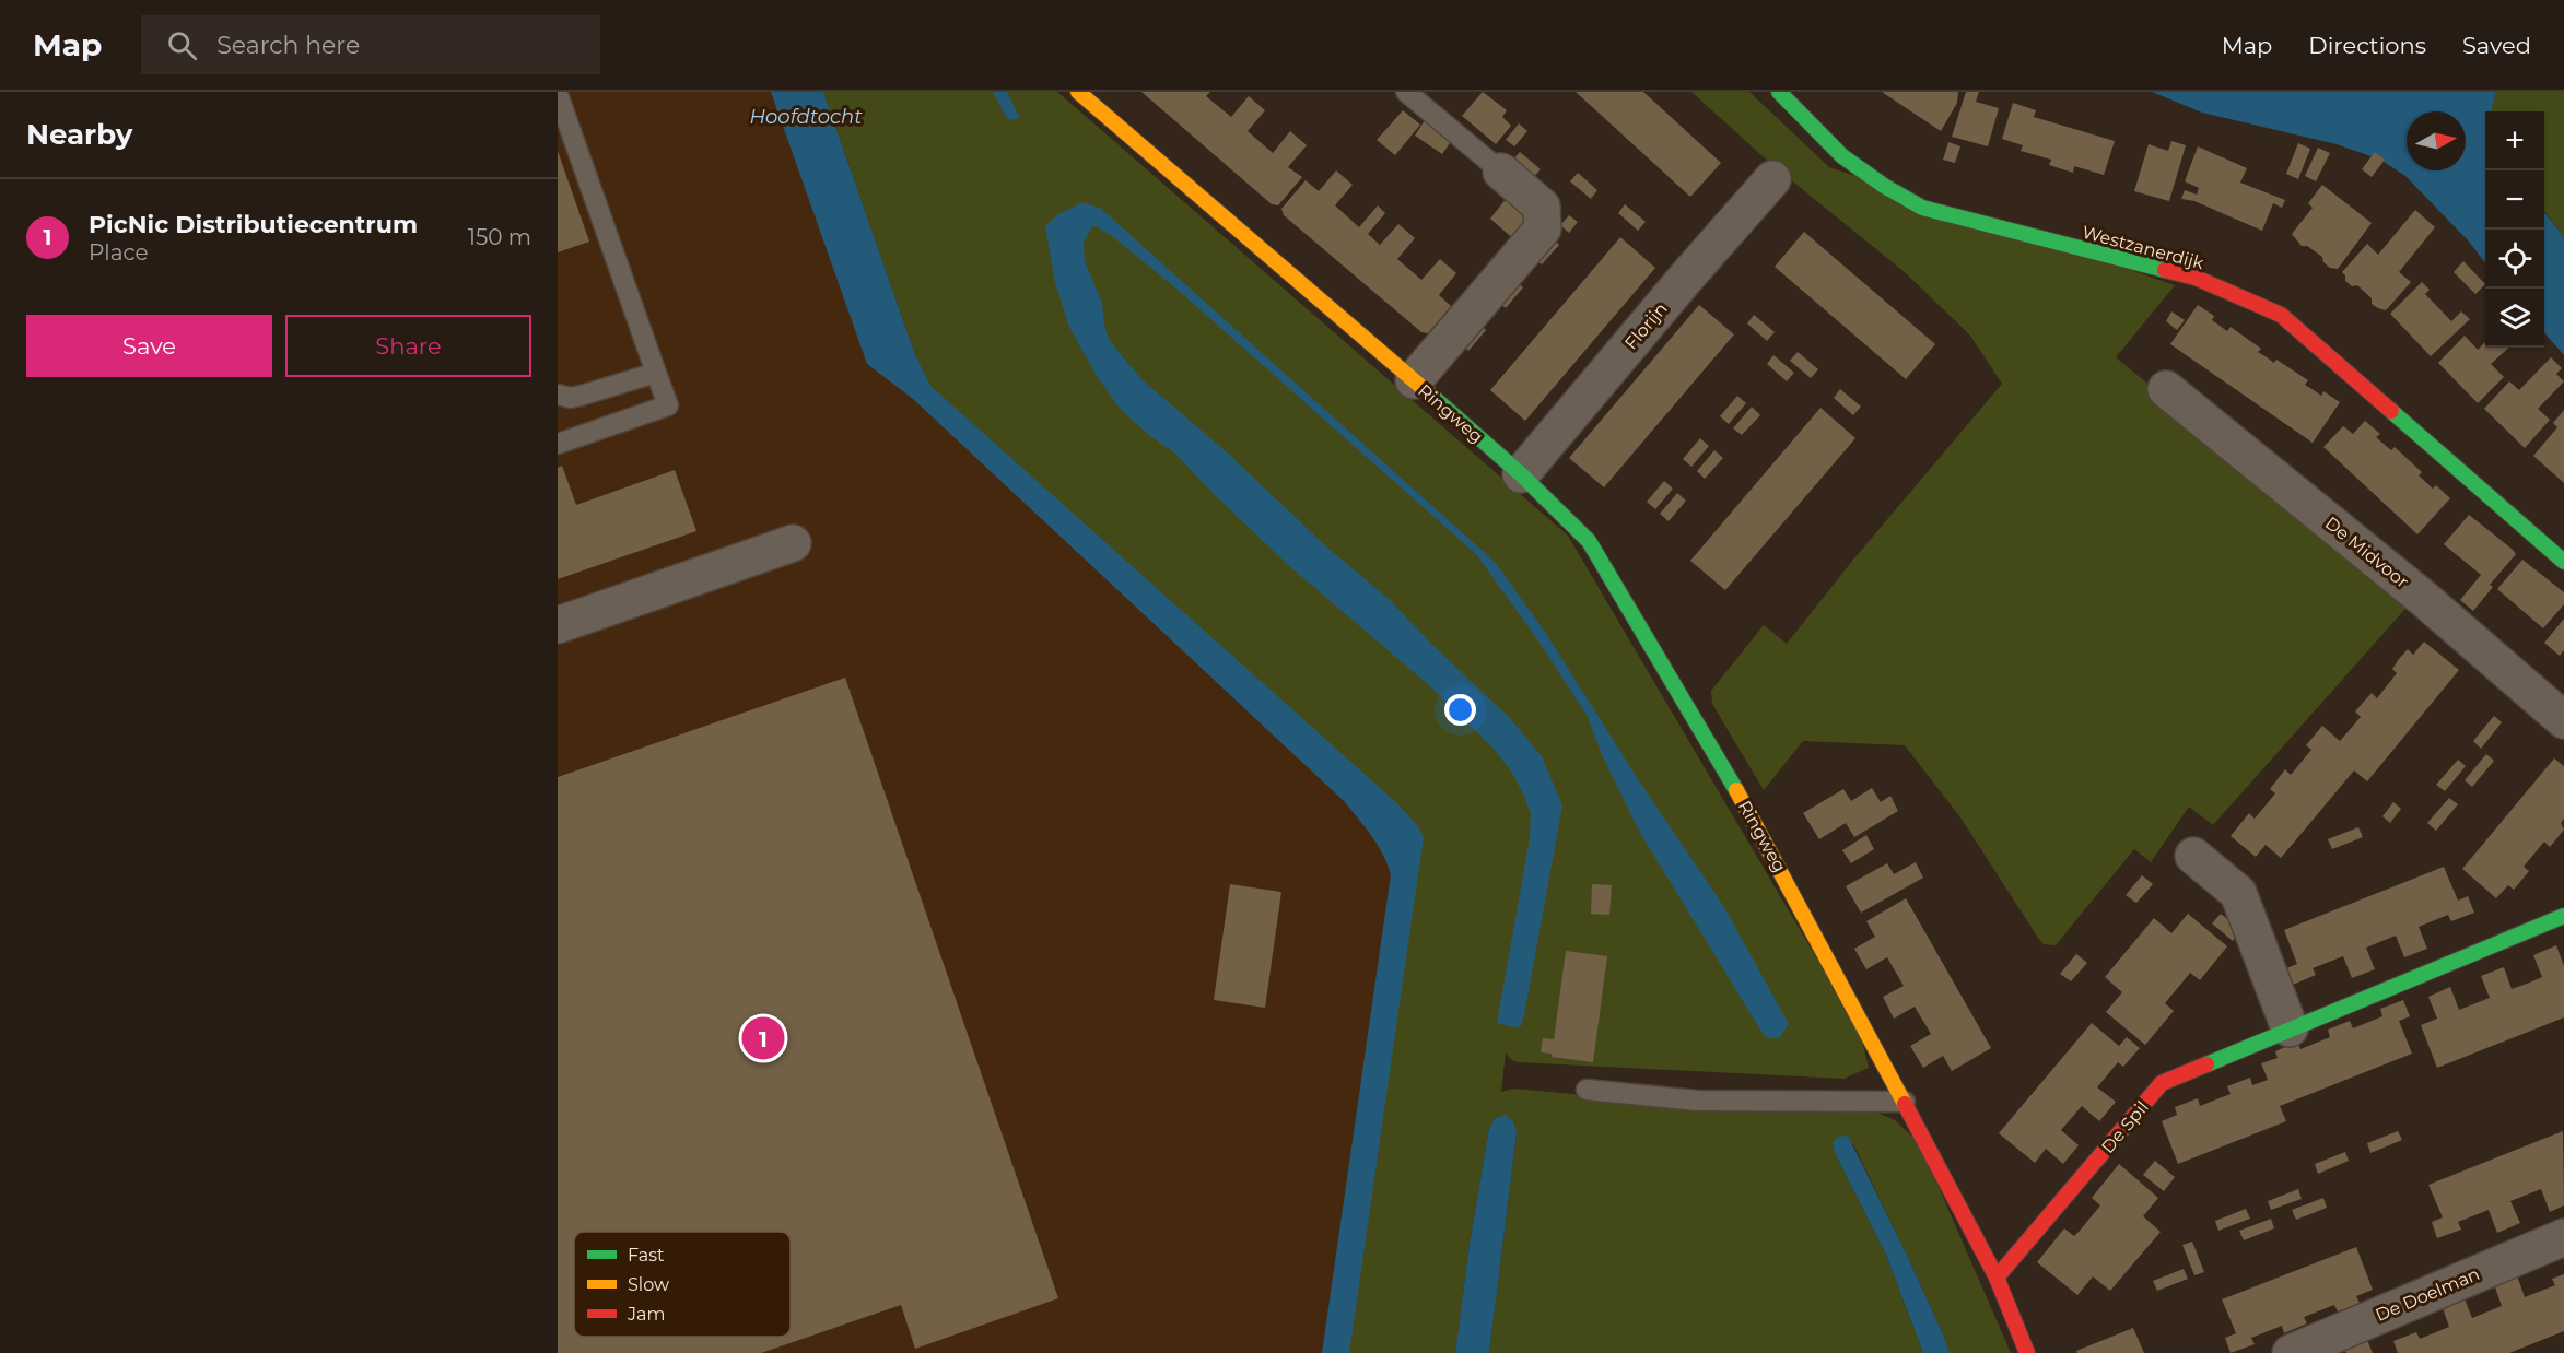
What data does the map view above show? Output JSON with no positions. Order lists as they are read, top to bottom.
{
  "streets": {
    "street": [
      "Westzanerdijk",
      "Florijn",
      "Ringweg",
      "De Midvoor",
      "De Spil",
      "De Doelman"
    ]
  },
  "crossings": [
    ["Florijn", "Ringweg"],
    ["Ringweg", "De Spil"]
  ],
  "water": ["Hoofdtocht"],
  "legend": ["Fast", "Slow", "Jam"],
  "north": "right",
  "page": {
    "header": "Map",
    "search": "Search here",
    "nav": ["Map", "Directions", "Saved"],
    "heading": "Nearby",
    "map_buttons": ["+", "−"],
    "list": [
      {
        "mark": "1",
        "name": "PicNic Distributiecentrum",
        "note": "Place",
        "value": "150 m"
      }
    ],
    "buttons": ["Save", "Share"],
    "pins": "1"
  }
}
